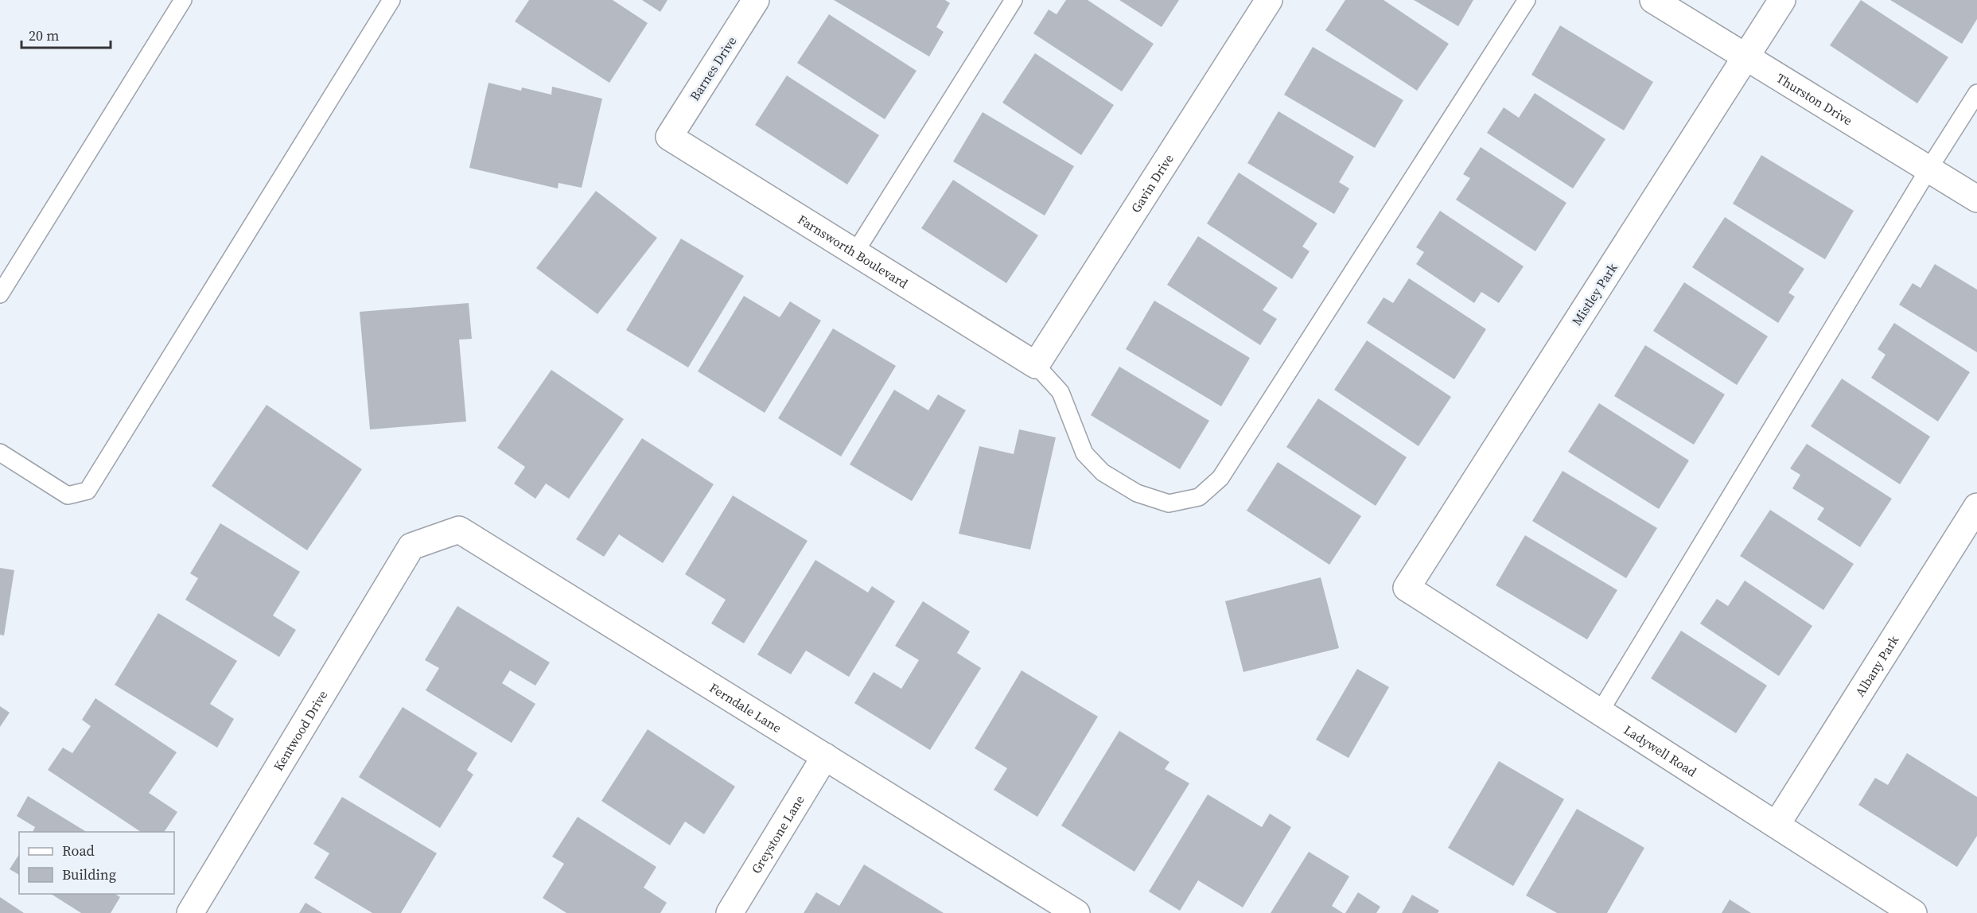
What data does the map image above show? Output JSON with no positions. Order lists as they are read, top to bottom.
{
  "streets": {
    "street": [
      "Barnes Drive",
      "Thurston Drive",
      "Gavin Drive",
      "Farnsworth Boulevard",
      "Mistley Park",
      "Albany Park",
      "Ferndale Lane",
      "Kentwood Drive",
      "Ladywell Road",
      "Greystone Lane"
    ]
  },
  "crossings": [
    ["Barnes Drive", "Farnsworth Boulevard"],
    ["Thurston Drive", "Mistley Park"],
    ["Gavin Drive", "Farnsworth Boulevard"],
    ["Mistley Park", "Ladywell Road"],
    ["Albany Park", "Ladywell Road"],
    ["Ferndale Lane", "Kentwood Drive"],
    ["Ferndale Lane", "Greystone Lane"]
  ],
  "legend": ["Road", "Building"],
  "scale_bar": "20 m"
}
